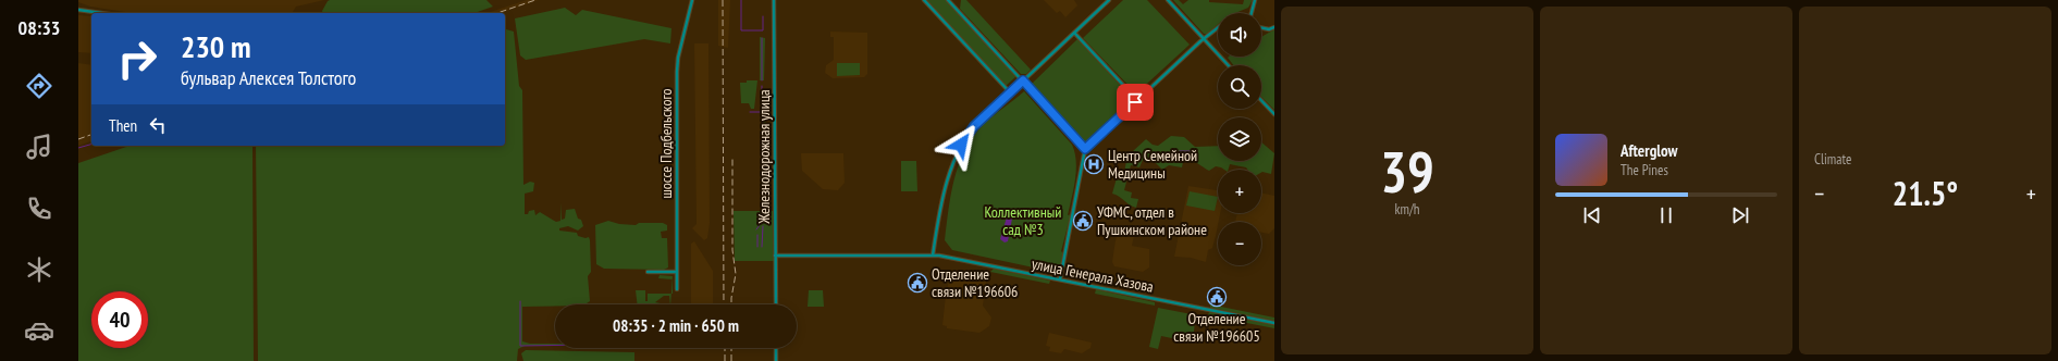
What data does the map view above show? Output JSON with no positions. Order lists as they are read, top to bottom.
{
  "streets": {
    "street": ["шоссе Подбельского", "Железнодорожная улица", "улица Генерала Хазова"]
  },
  "crossings": [
    ["Железнодорожная улица", "улица Генерала Хазова"]
  ],
  "parks": ["Коллективный сад №3"],
  "places": {
    "hospital": ["Центр Семейной Медицины"],
    "public building": ["УФМС, отдел в Пушкинском районе", "Отделение связи №196606", "Отделение связи №196605"]
  },
  "page": {
    "tabs": "08:33",
    "tile": [
      ["39", "km/h"],
      "Climate"
    ],
    "map_buttons": ["+", "−"],
    "turn": ["230 m", "бульвар Алексея Толстого"],
    "then": "Then",
    "song": ["Afterglow", "The Pines"],
    "heat": ["−", "21.5°", "+"],
    "limit": "40",
    "trip": "08:35 · 2 min · 650 m"
  }
}
